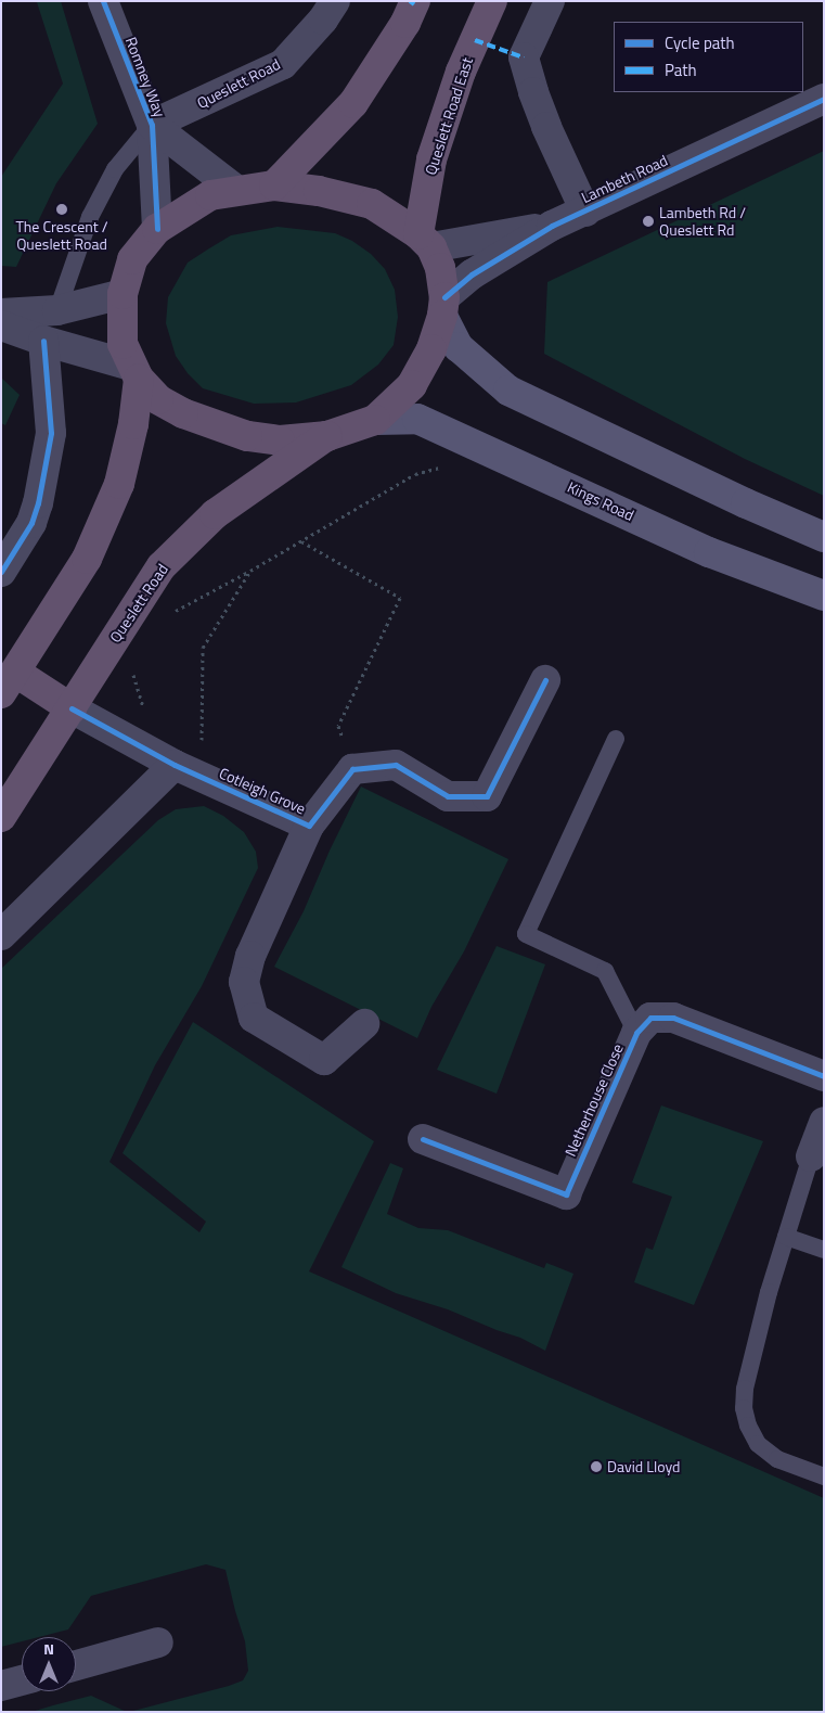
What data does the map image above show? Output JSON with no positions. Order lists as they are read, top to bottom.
{
  "streets": {
    "highway": ["Queslett Road", "Queslett Road East"],
    "main road": ["Kings Road"],
    "street": [
      "Romney Way",
      "Lambeth Road",
      "Cotleigh Grove",
      "Netherhouse Close"
    ]
  },
  "crossings": [
    ["Romney Way", "Queslett Road"],
    ["Queslett Road", "Cotleigh Grove"],
    ["Queslett Road East", "Lambeth Road"]
  ],
  "places": ["The Crescent / Queslett Road", "Lambeth Rd / Queslett Rd", "David Lloyd"],
  "legend": ["Cycle path", "Path"],
  "north": "top"
}
